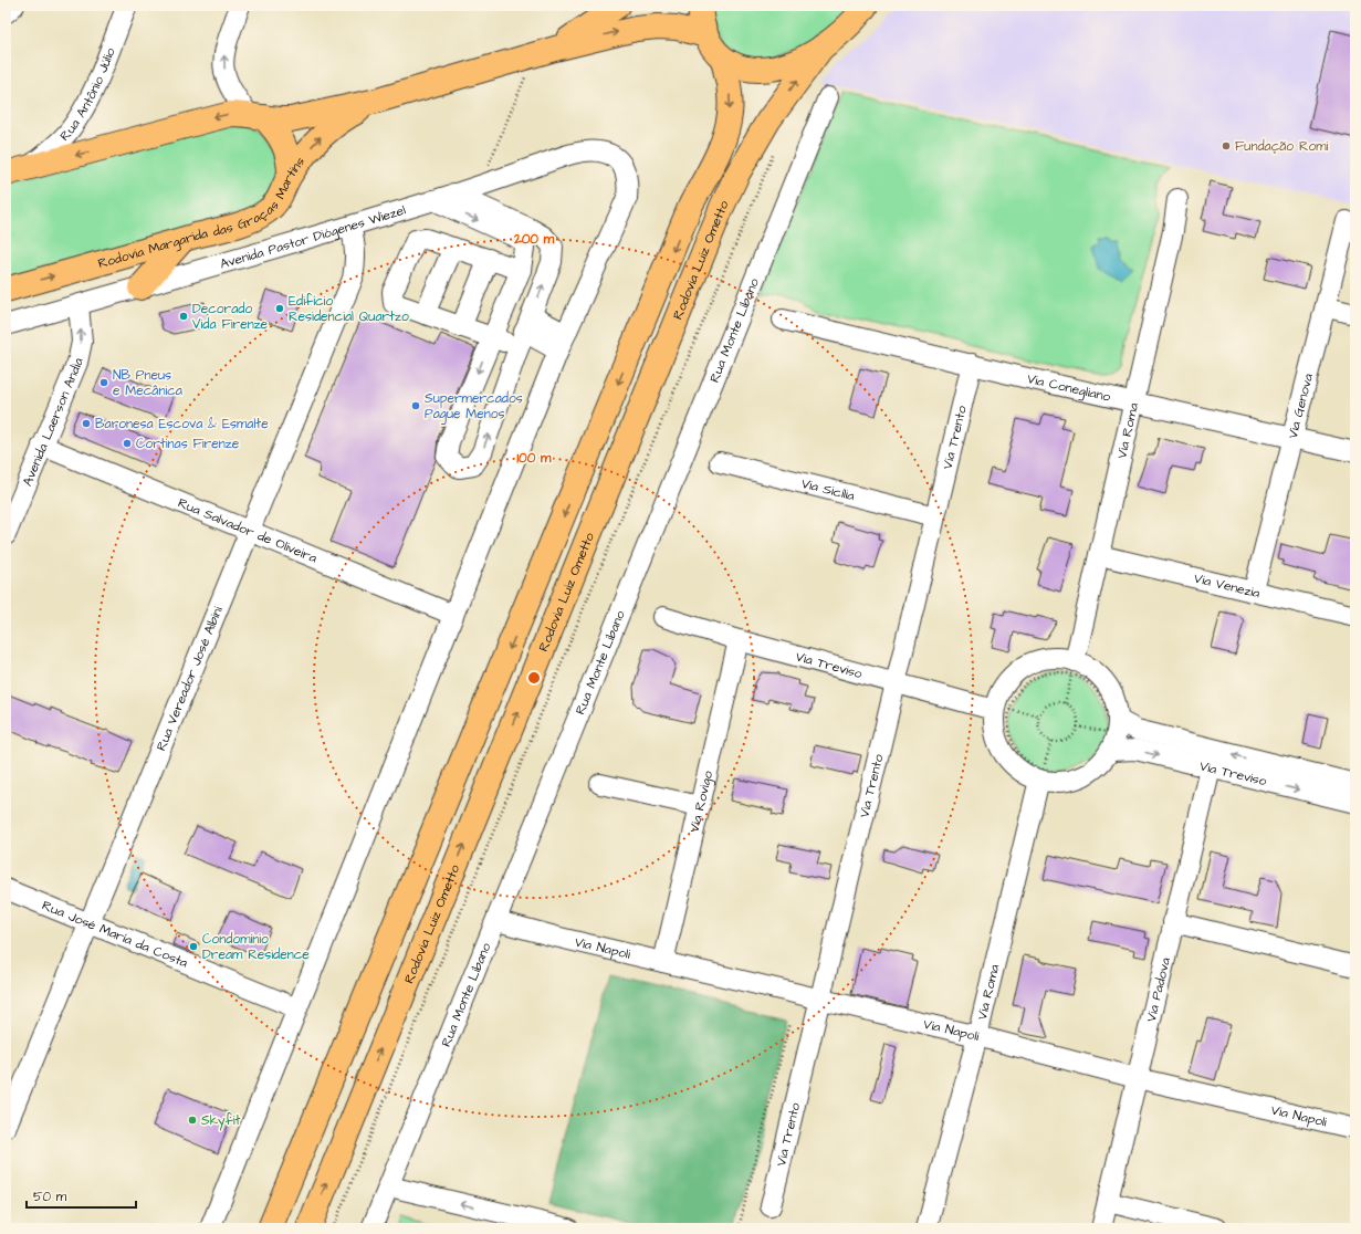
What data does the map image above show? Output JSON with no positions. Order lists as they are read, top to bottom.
{
  "streets": {
    "main road": ["Rodovia Margarida das Graças Martins", "Rodovia Luiz Ometto"],
    "street": [
      "Rua Antônio Júlio",
      "Avenida Pastor Diógenes Wiezel",
      "Rua Monte Líbano",
      "Via Conegliano",
      "Via Genova",
      "Avenida Laerson Andia",
      "Via Roma",
      "Via Trento",
      "Via Sicília",
      "Rua Salvador de Oliveira",
      "Via Venezia",
      "Via Treviso",
      "Rua Vereador José Albini",
      "Via Rovigo",
      "Rua José María da Costa",
      "Via Napoli",
      "Via Padova"
    ]
  },
  "crossings": [
    ["Rua Antônio Júlio", "Rodovia Margarida das Graças Martins"],
    ["Avenida Pastor Diógenes Wiezel", "Avenida Laerson Andia"],
    ["Avenida Pastor Diógenes Wiezel", "Rua Vereador José Albini"],
    ["Rua Monte Líbano", "Via Napoli"],
    ["Via Conegliano", "Via Genova"],
    ["Via Conegliano", "Via Roma"],
    ["Via Conegliano", "Via Trento"],
    ["Via Genova", "Via Venezia"],
    ["Avenida Laerson Andia", "Rua Salvador de Oliveira"],
    ["Via Roma", "Via Venezia"],
    ["Via Roma", "Via Napoli"],
    ["Via Trento", "Via Sicília"],
    ["Via Trento", "Via Treviso"],
    ["Via Trento", "Via Napoli"],
    ["Rua Salvador de Oliveira", "Rua Vereador José Albini"],
    ["Via Treviso", "Via Rovigo"],
    ["Via Treviso", "Via Padova"],
    ["Rua Vereador José Albini", "Rua José María da Costa"],
    ["Via Rovigo", "Via Napoli"],
    ["Via Napoli", "Via Padova"]
  ],
  "one_way": ["Avenida Laerson Andia"],
  "places": [
    "Fundação Romi",
    "Edifício Residencial Quartzo",
    "Decorado Vida Firenze",
    "NB Pneus e Mecânica",
    "Supermercados Pague Menos",
    "Baronesa Escova & Esmalte",
    "Cortinas Firenze",
    "Condomínio Dream Residence",
    "Skyfit"
  ],
  "scale_bar": "50 m",
  "rings": ["200 m", "100 m"]
}
